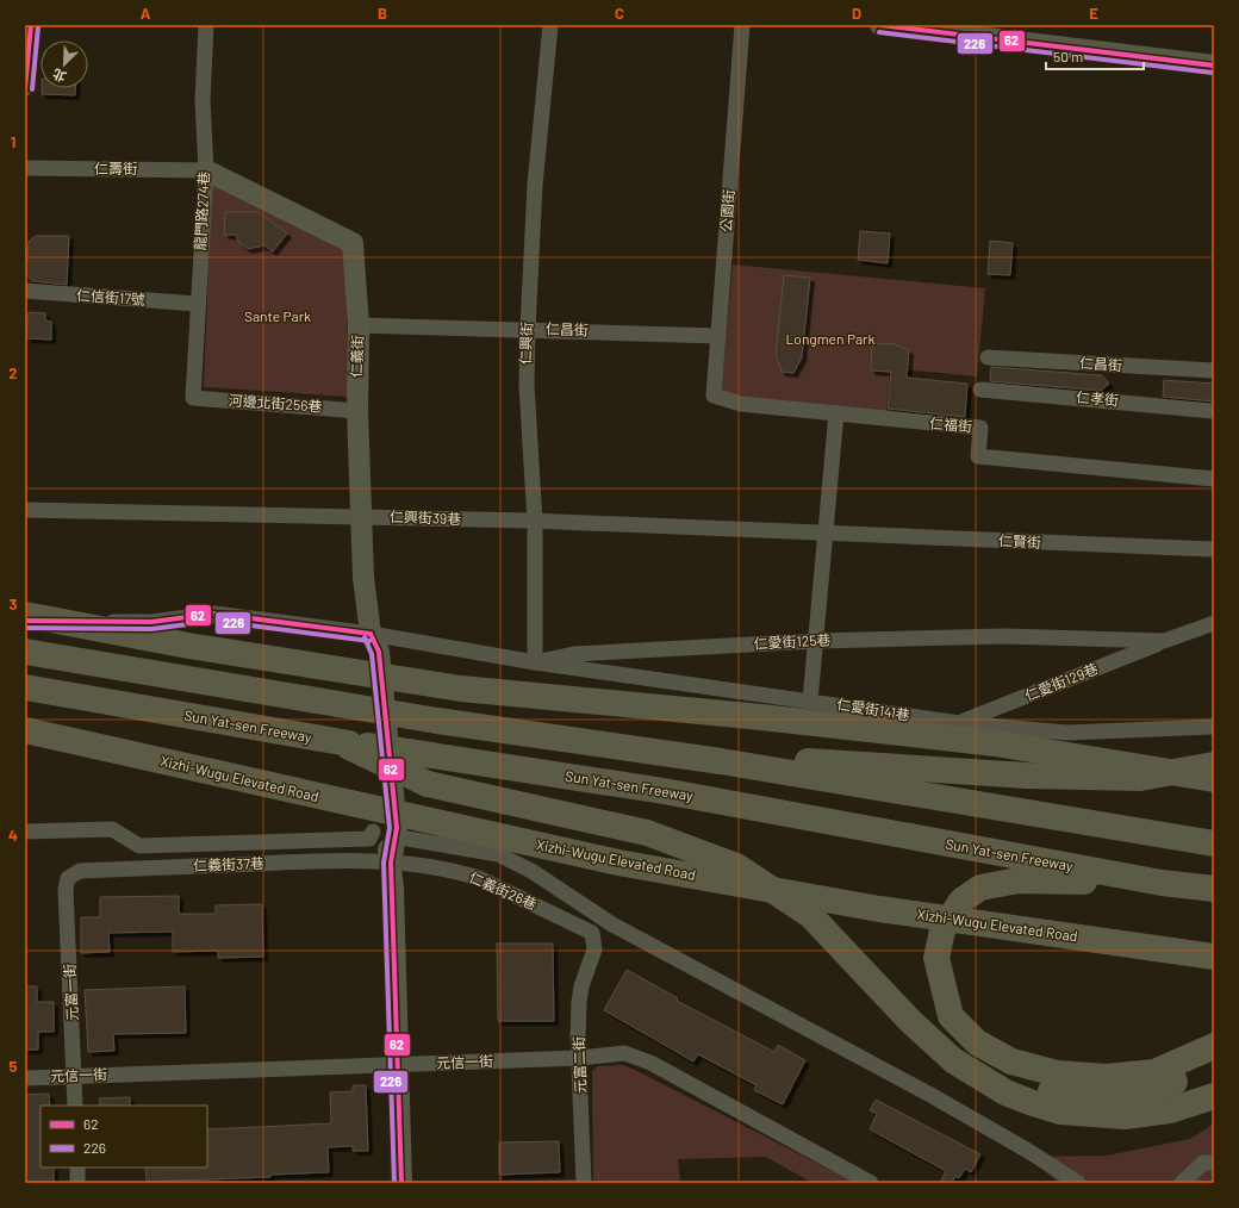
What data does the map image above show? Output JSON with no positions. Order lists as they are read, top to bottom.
{
  "streets": {
    "highway": ["Sun Yat-sen Freeway", "Xizhi-Wugu Elevated Road"],
    "street": [
      "仁壽街",
      "龍門路274巷",
      "公園街",
      "仁信街17號",
      "仁昌街",
      "仁興街",
      "仁義街",
      "仁孝街",
      "河邊北街256巷",
      "仁福街",
      "仁興街39巷",
      "仁賢街",
      "仁愛街125巷",
      "仁愛街129巷",
      "仁愛街141巷",
      "仁義街37巷",
      "仁義街26巷",
      "元富一街",
      "元信一街",
      "元富二街"
    ]
  },
  "crossings": [
    ["仁壽街", "龍門路274巷"],
    ["仁壽街", "仁義街"],
    ["龍門路274巷", "仁信街17號"],
    ["龍門路274巷", "仁義街"],
    ["龍門路274巷", "河邊北街256巷"],
    ["公園街", "仁昌街"],
    ["公園街", "仁福街"],
    ["仁昌街", "仁興街"],
    ["仁昌街", "仁義街"],
    ["仁興街", "仁興街39巷"],
    ["仁興街", "仁愛街125巷"],
    ["仁興街", "仁愛街141巷"],
    ["仁義街", "河邊北街256巷"],
    ["仁義街", "仁興街39巷"],
    ["仁義街", "仁愛街125巷"],
    ["仁義街", "仁義街37巷"],
    ["仁義街", "仁義街26巷"],
    ["仁義街", "元信一街"],
    ["仁興街39巷", "仁賢街"],
    ["仁愛街125巷", "仁愛街129巷"],
    ["仁愛街125巷", "仁愛街141巷"],
    ["仁愛街129巷", "仁愛街141巷"],
    ["仁義街37巷", "仁義街26巷"],
    ["仁義街37巷", "元富一街"],
    ["仁義街26巷", "元富二街"],
    ["元富一街", "元信一街"],
    ["元信一街", "元富二街"]
  ],
  "parks": ["Sante Park", "Longmen Park"],
  "lines": ["transit line 62", "transit line 226"],
  "legend": ["62", "226"],
  "scale_bar": "50 m",
  "north": "bottom left",
  "grid": {
    "columns": [
      "A",
      "B",
      "C",
      "D",
      "E"
    ],
    "rows": [
      "1",
      "2",
      "3",
      "4",
      "5"
    ]
  }
}
